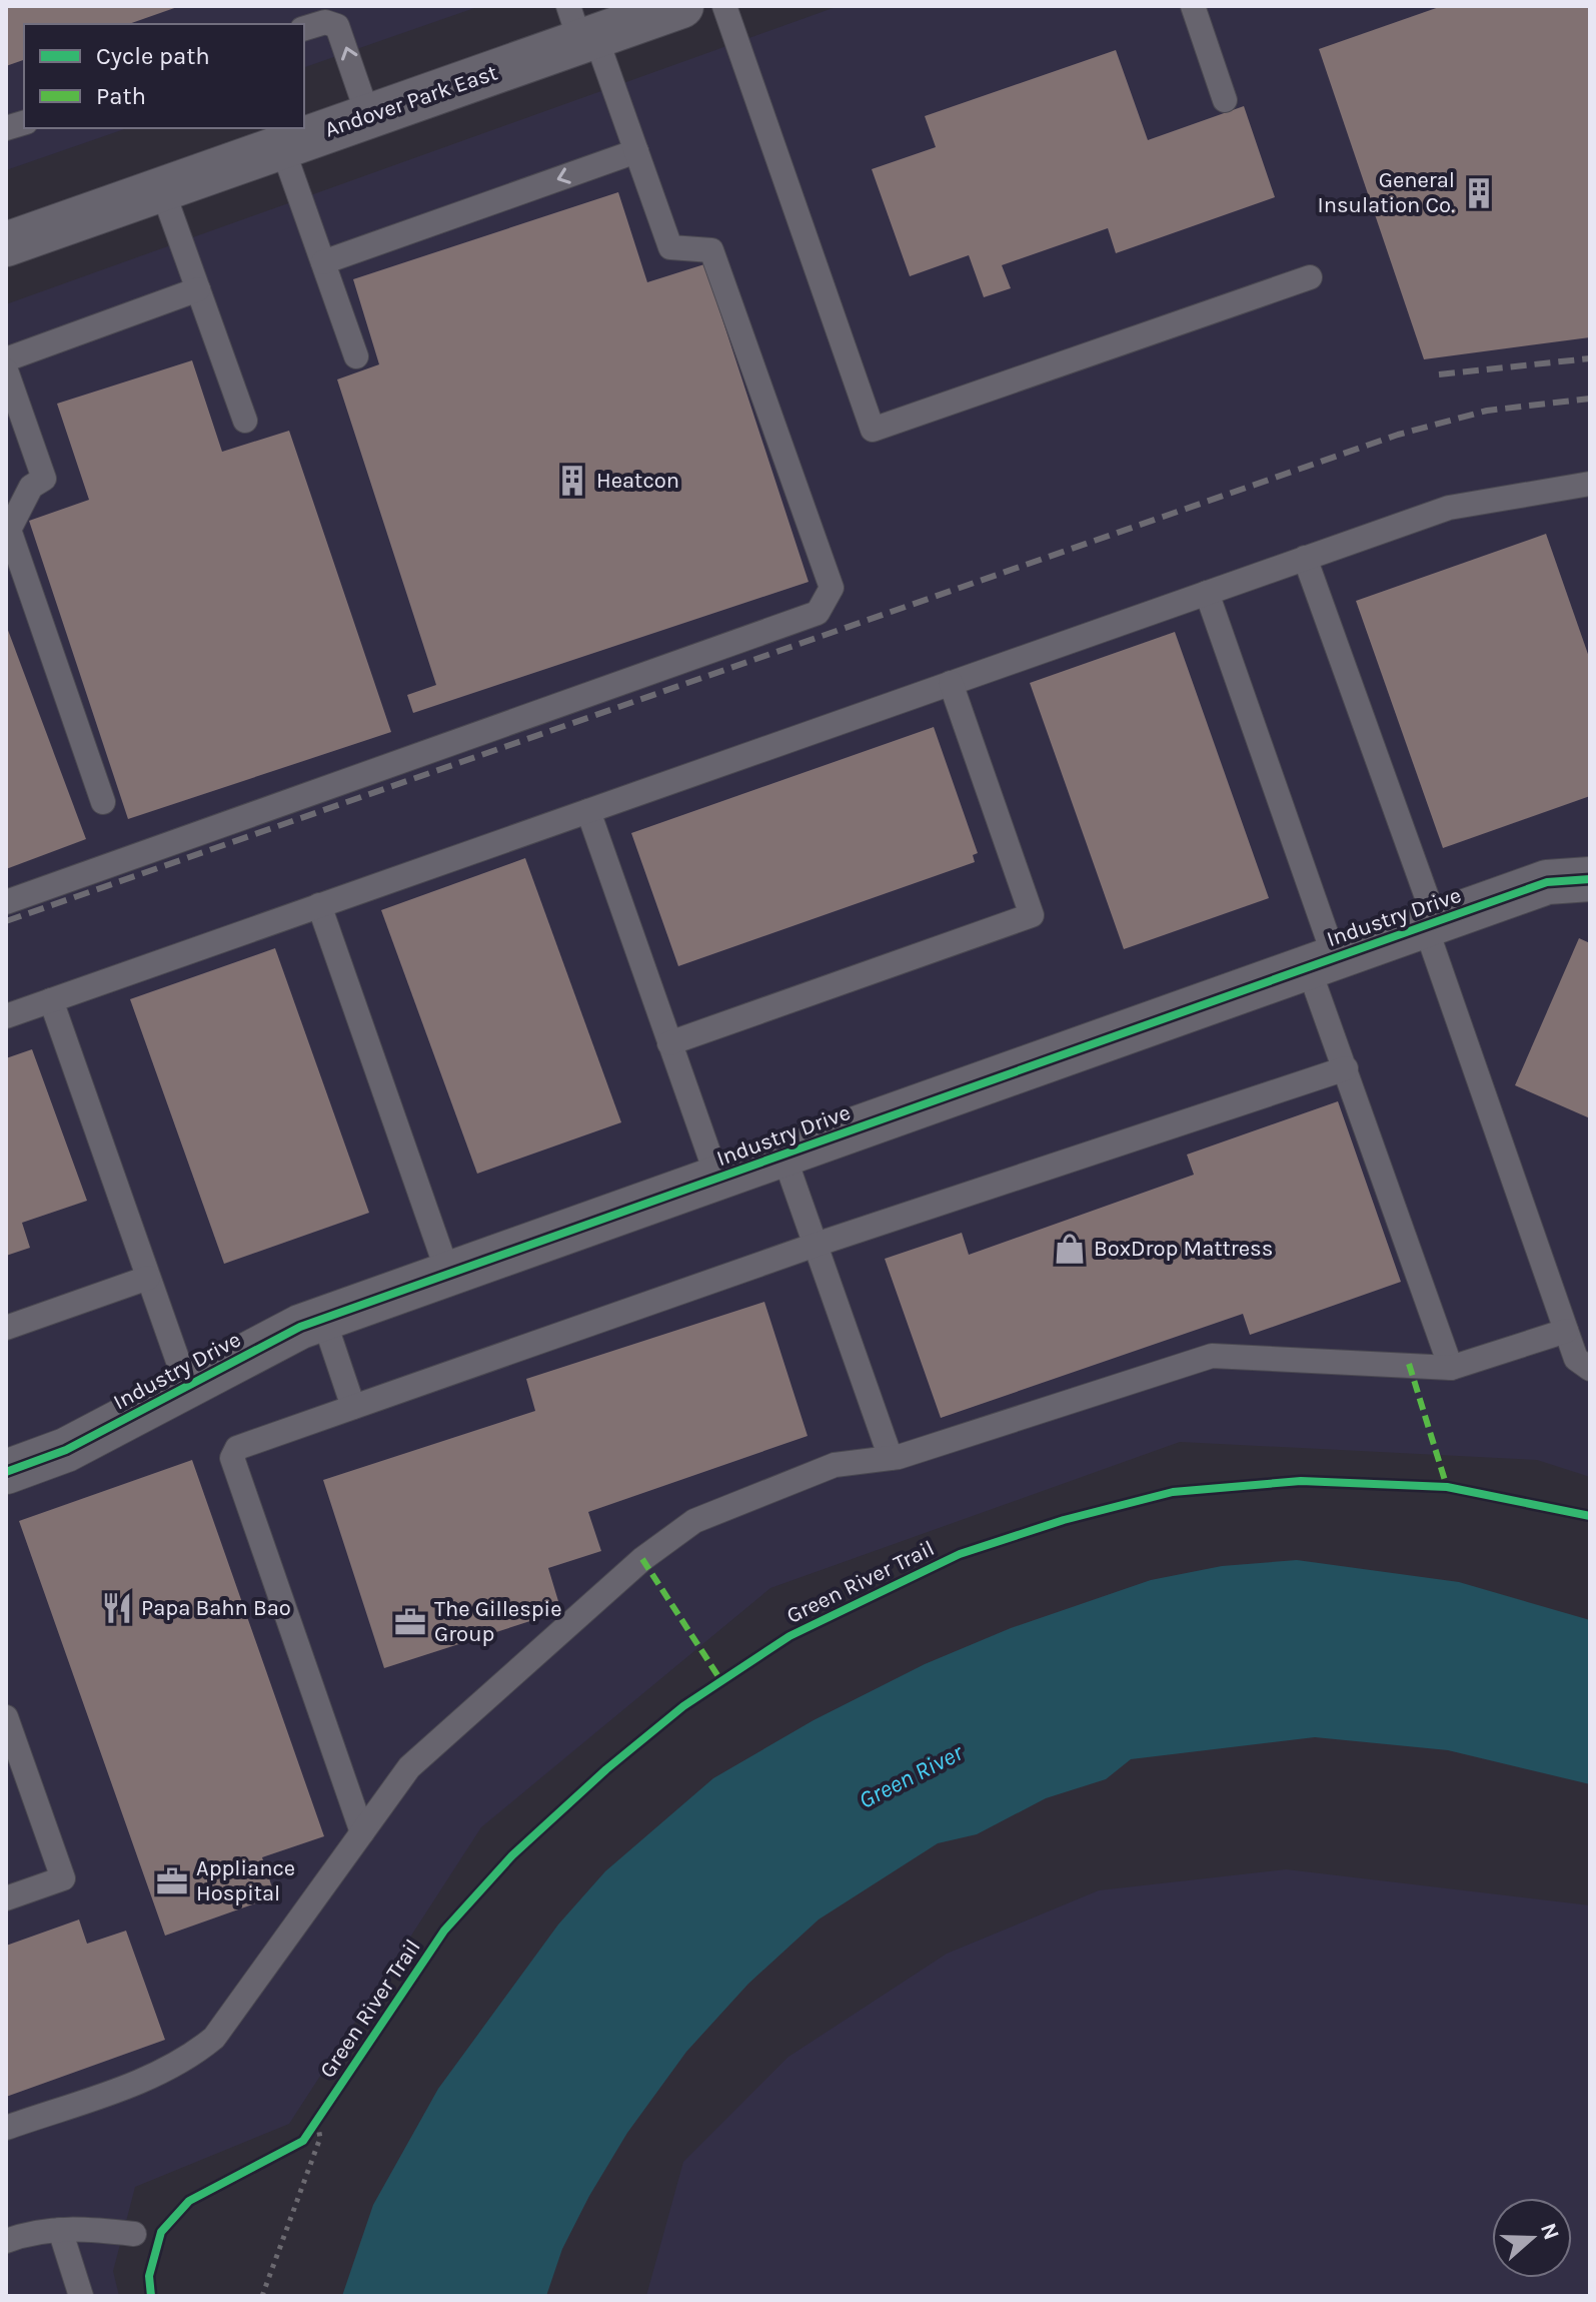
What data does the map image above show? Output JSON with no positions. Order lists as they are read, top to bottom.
{
  "streets": {
    "street": ["Andover Park East", "Industry Drive"],
    "cycle path": ["Green River Trail"]
  },
  "water": ["Green River"],
  "places": {
    "building": ["General Insulation Co.", "Heatcon"],
    "shop": ["BoxDrop Mattress"],
    "restaurant": ["Papa Bahn Bao"],
    "office": ["The Gillespie Group", "Appliance Hospital"]
  },
  "legend": ["Cycle path", "Path"],
  "north": "right"
}
